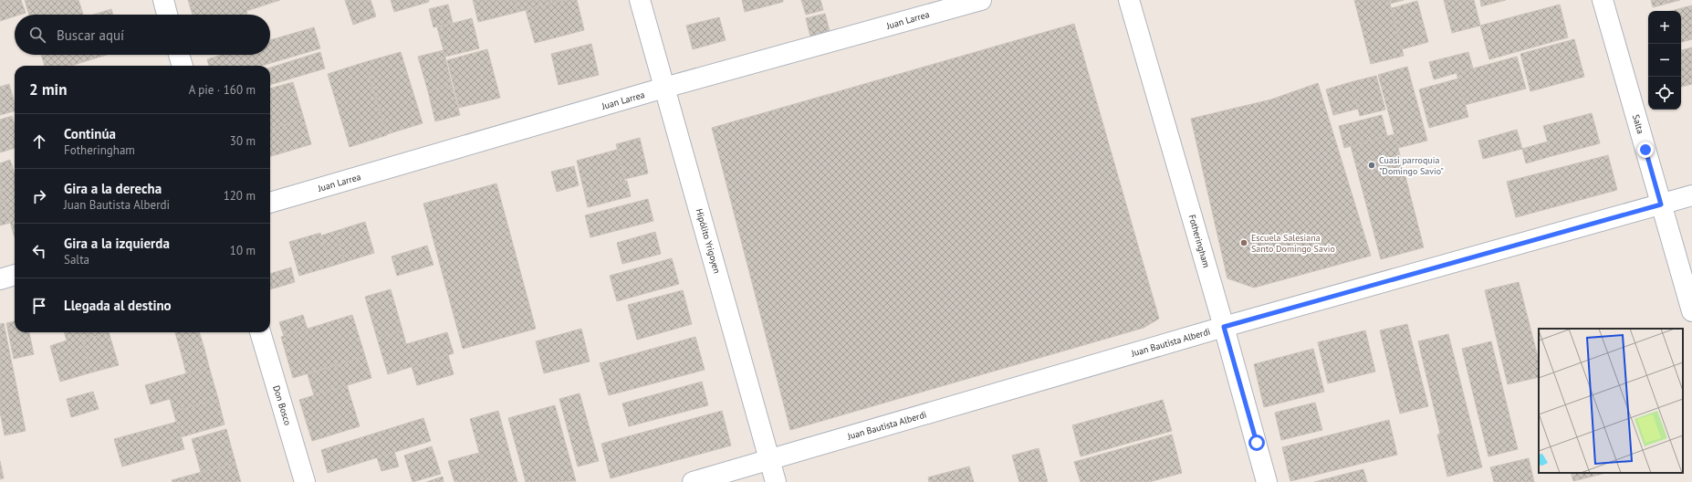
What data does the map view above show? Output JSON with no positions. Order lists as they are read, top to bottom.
{
  "streets": {
    "street": [
      "Juan Larrea",
      "Salta",
      "Hipólito Yrigoyen",
      "Fotheringham",
      "Juan Bautista Alberdi",
      "Don Bosco"
    ]
  },
  "crossings": [
    ["Juan Larrea", "Hipólito Yrigoyen"],
    ["Salta", "Juan Bautista Alberdi"],
    ["Hipólito Yrigoyen", "Juan Bautista Alberdi"],
    ["Fotheringham", "Juan Bautista Alberdi"]
  ],
  "places": ["Cuasi parroquia \"Domingo Savio\"", "Escuela Salesiana Santo Domingo Savio"],
  "page": {
    "map_buttons": ["+", "−"],
    "search": "Buscar aquí",
    "heading": ["2 min", "A pie · 160 m"],
    "list": [
      ["Continúa", "Fotheringham", "30 m"],
      ["Gira a la derecha", "Juan Bautista Alberdi", "120 m"],
      ["Gira a la izquierda", "Salta", "10 m"],
      "Llegada al destino"
    ]
  }
}
